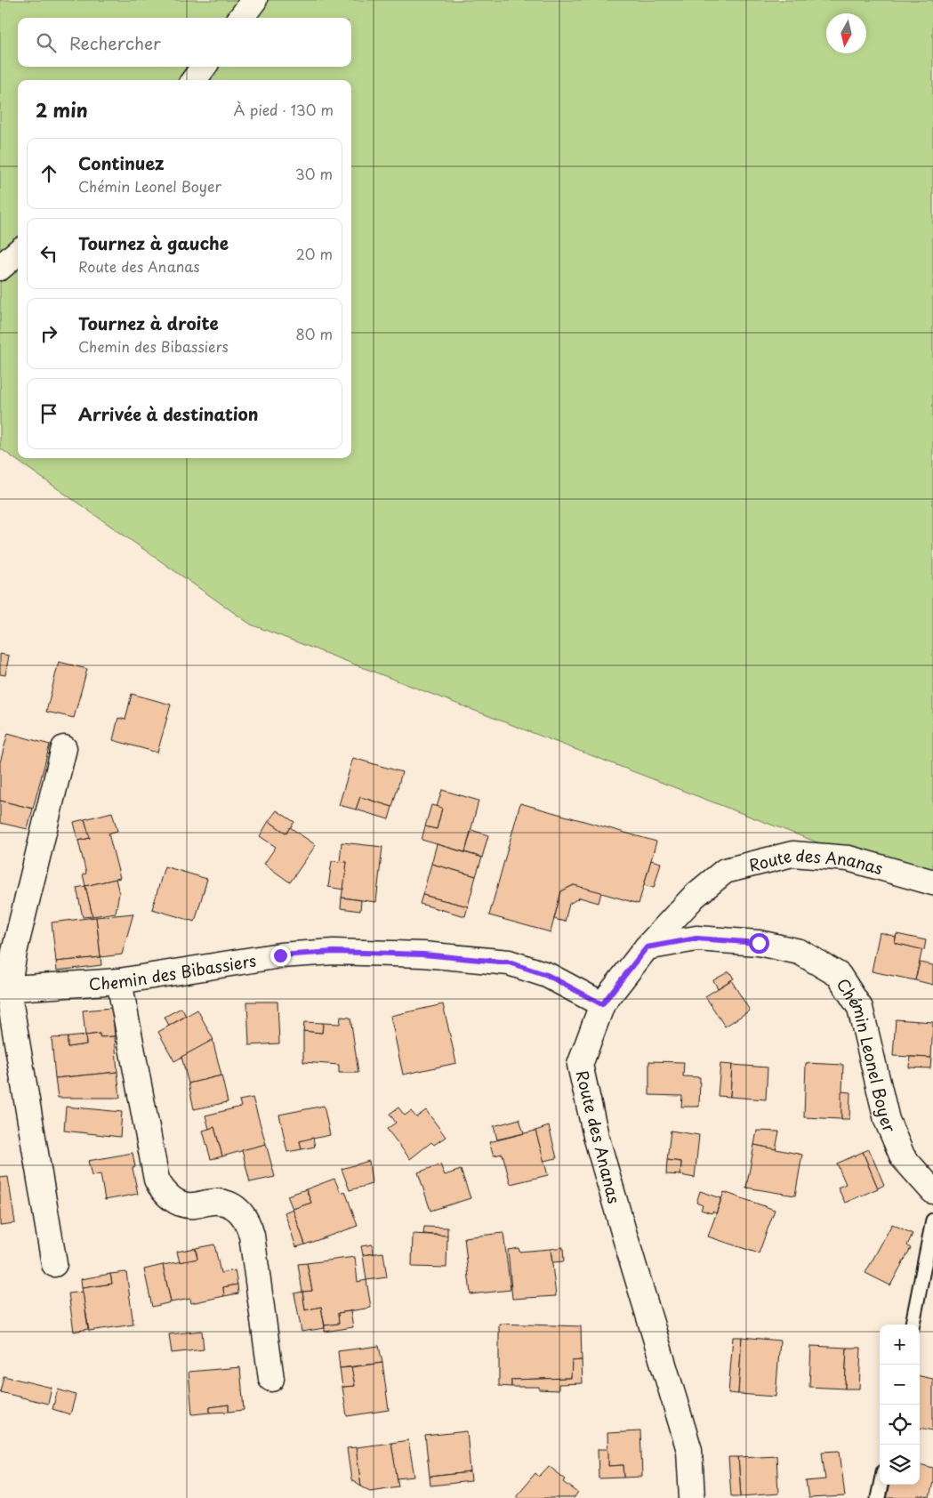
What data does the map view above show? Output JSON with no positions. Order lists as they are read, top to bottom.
{
  "streets": {
    "street": ["Route des Ananas", "Chemin des Bibassiers", "Chémin Leonel Boyer"]
  },
  "crossings": [
    ["Route des Ananas", "Chemin des Bibassiers"],
    ["Route des Ananas", "Chémin Leonel Boyer"]
  ],
  "north": "bottom",
  "page": {
    "search": "Rechercher",
    "heading": ["2 min", "À pied · 130 m"],
    "list": [
      ["Continuez", "Chémin Leonel Boyer", "30 m"],
      ["Tournez à gauche", "Route des Ananas", "20 m"],
      ["Tournez à droite", "Chemin des Bibassiers", "80 m"],
      "Arrivée à destination"
    ],
    "map_buttons": ["+", "−"]
  }
}
